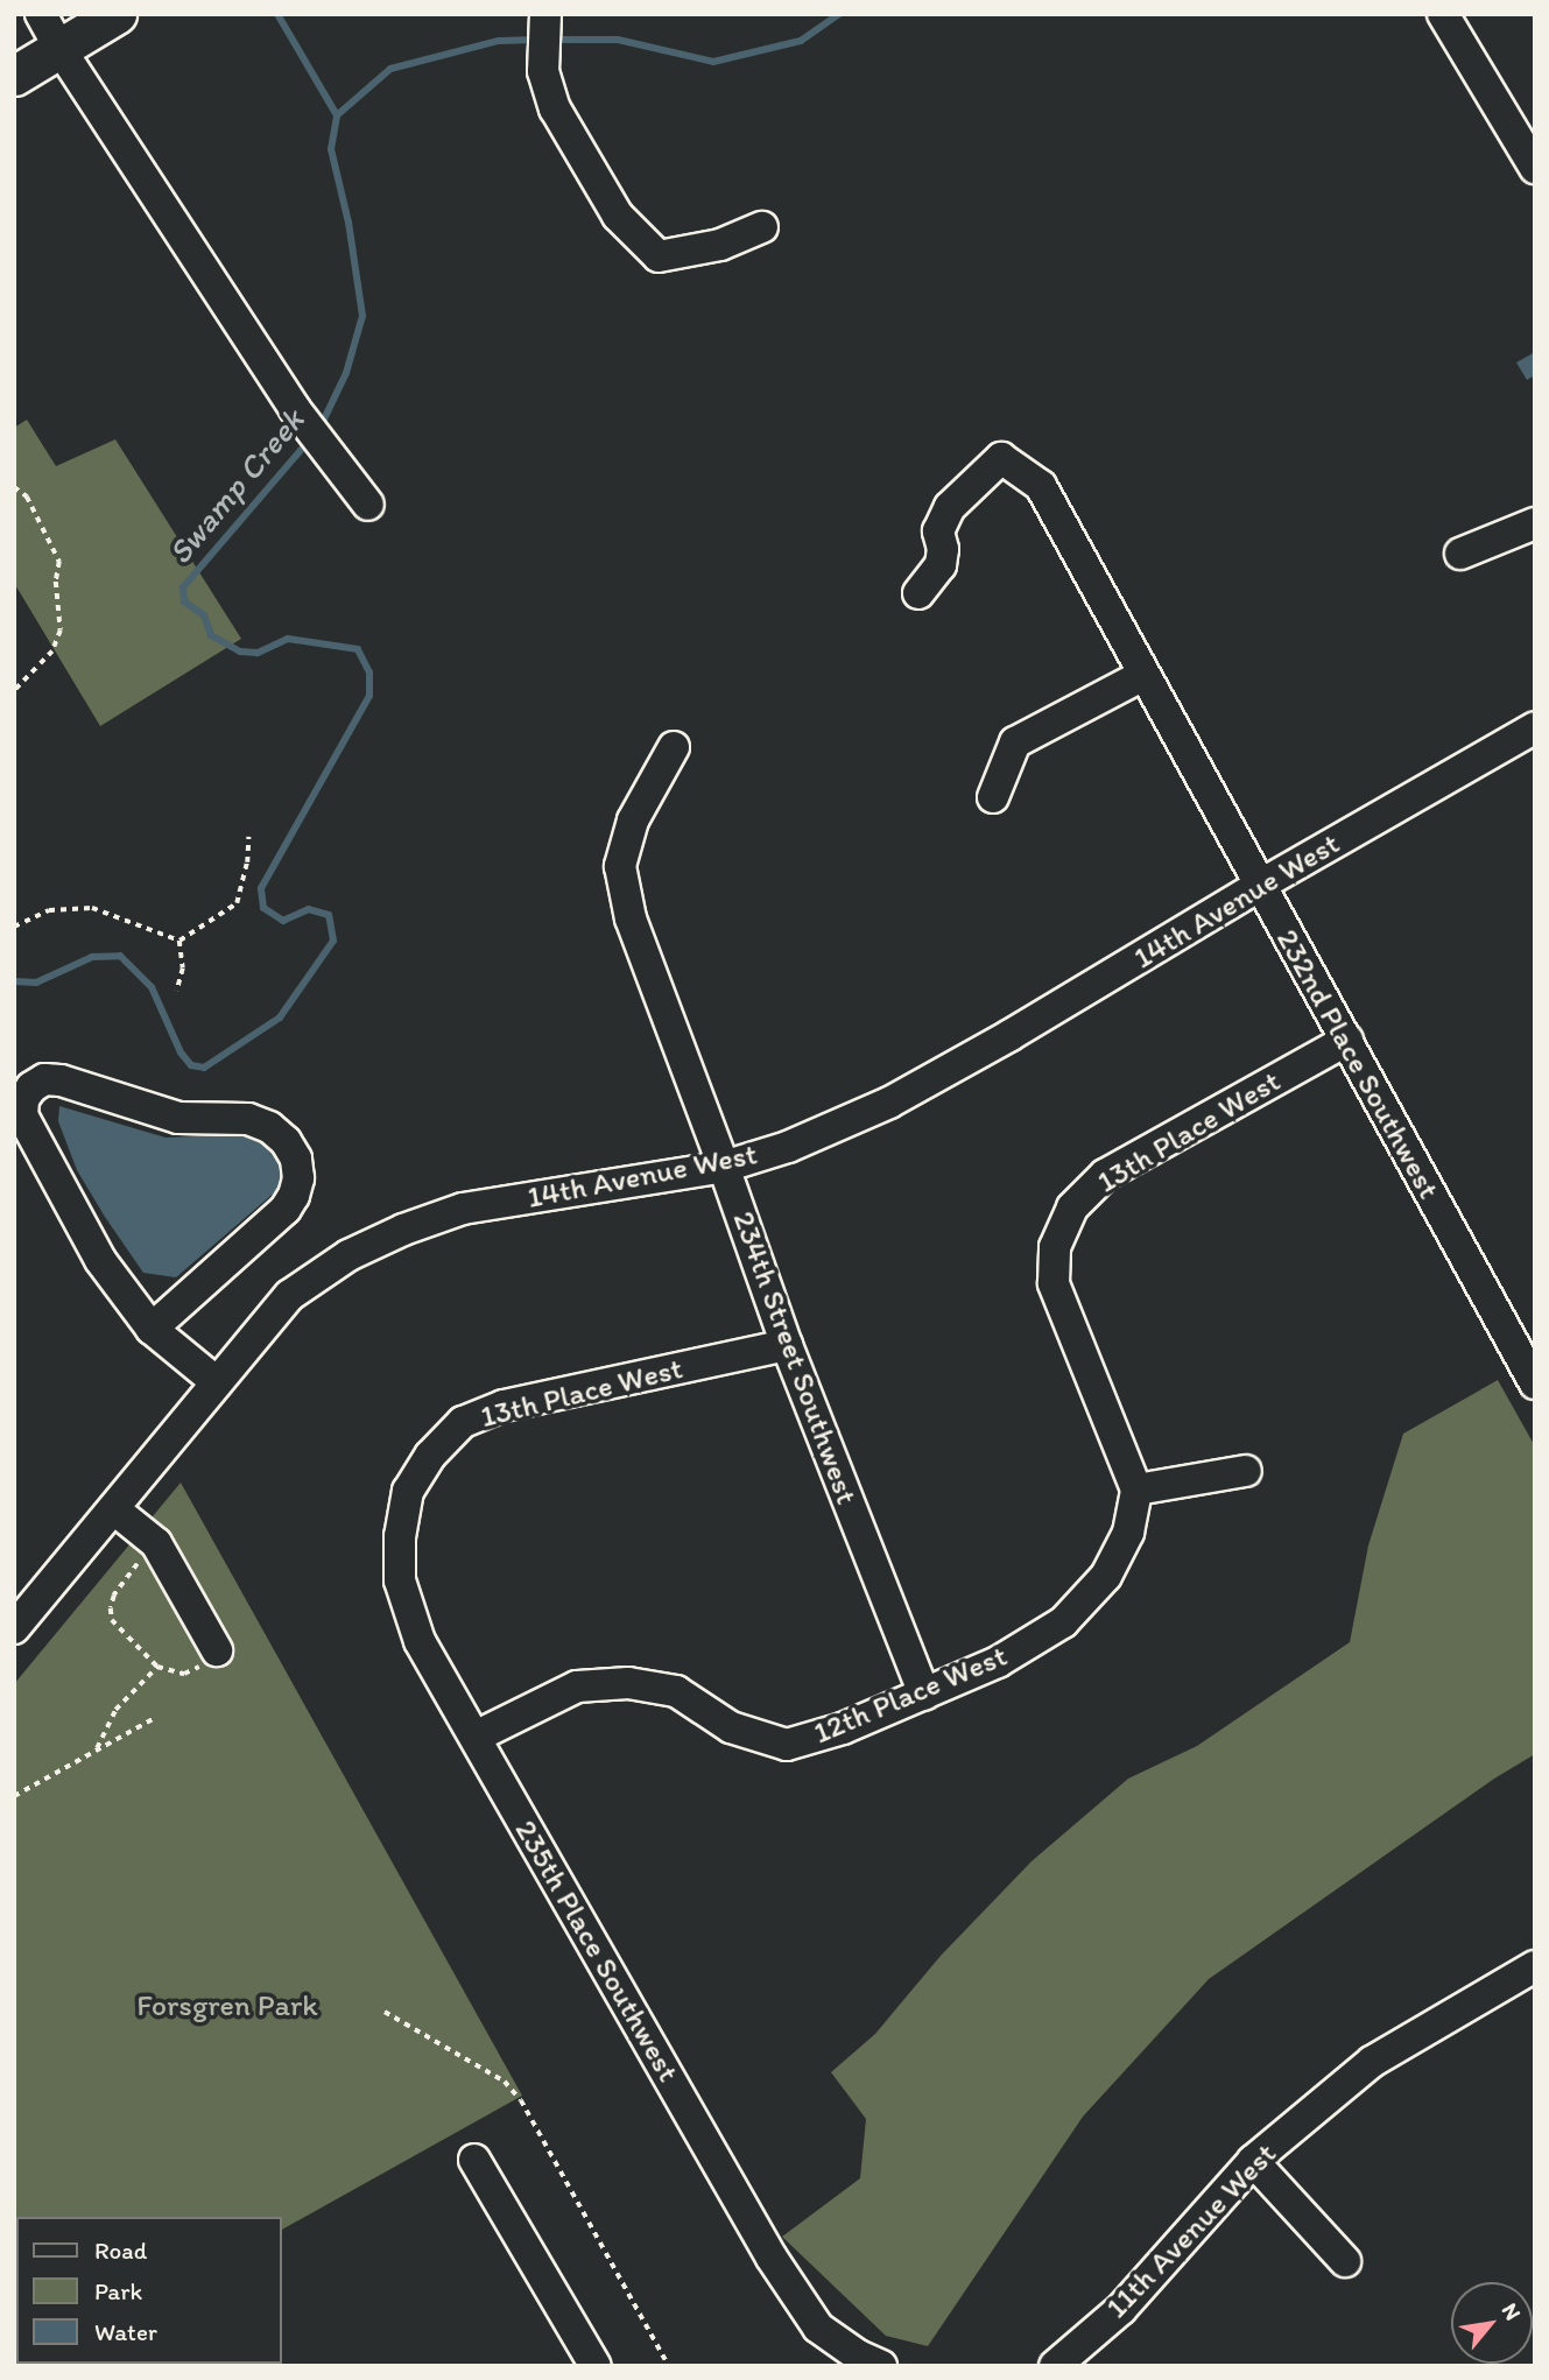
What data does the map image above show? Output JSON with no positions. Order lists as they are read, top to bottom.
{
  "streets": {
    "street": [
      "14th Avenue West",
      "232nd Place Southwest",
      "13th Place West",
      "234th Street Southwest",
      "12th Place West",
      "235th Place Southwest",
      "11th Avenue West"
    ]
  },
  "crossings": [
    ["14th Avenue West", "232nd Place Southwest"],
    ["14th Avenue West", "234th Street Southwest"],
    ["232nd Place Southwest", "13th Place West"],
    ["13th Place West", "234th Street Southwest"],
    ["13th Place West", "12th Place West"],
    ["13th Place West", "235th Place Southwest"],
    ["234th Street Southwest", "12th Place West"],
    ["12th Place West", "235th Place Southwest"]
  ],
  "water": ["Swamp Creek"],
  "parks": ["Forsgren Park"],
  "legend": ["Road", "Park", "Water"],
  "north": "top right"
}
